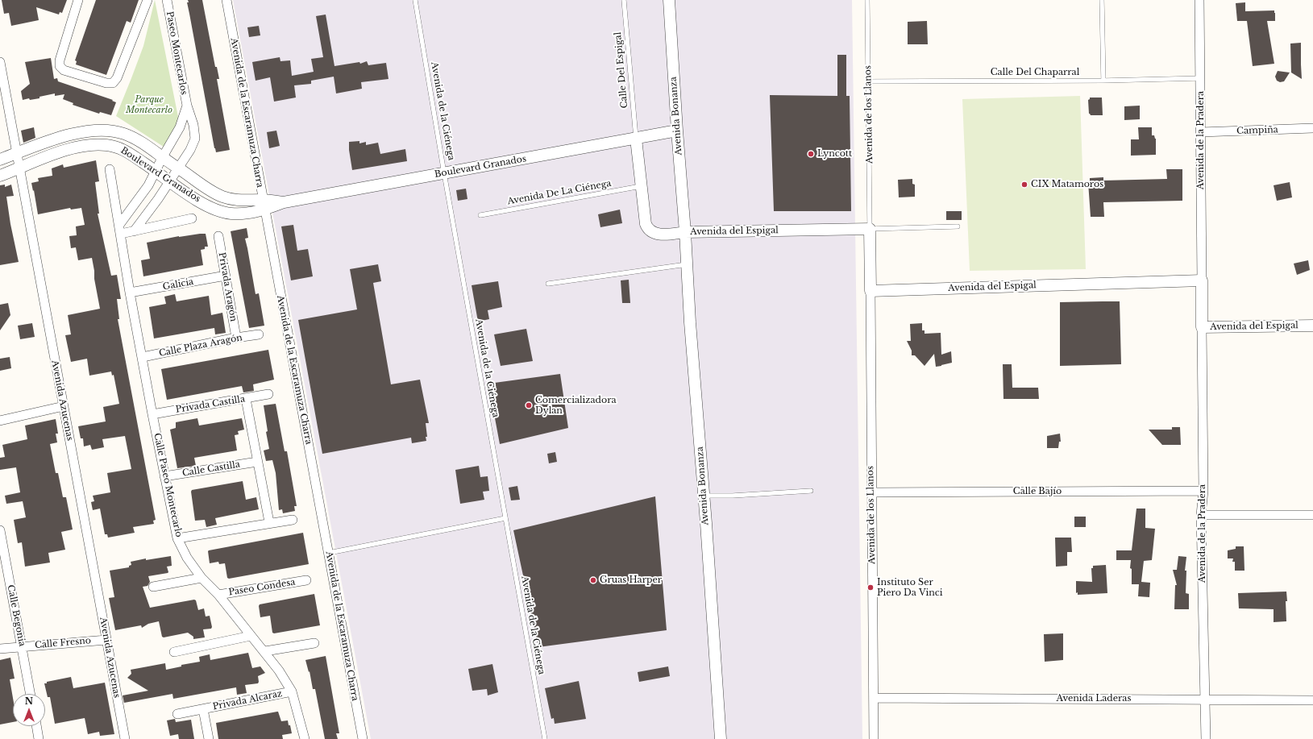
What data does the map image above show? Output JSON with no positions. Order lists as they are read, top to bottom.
{
  "streets": {
    "street": [
      "Paseo Montecarlos",
      "Avenida de la Escaramuza Charra",
      "Avenida de los Llanos",
      "Avenida Bonanza",
      "Campiña",
      "Avenida de la Pradera",
      "Boulevard Granados",
      "Avenida del Espigal",
      "Galicia",
      "Privada Aragón",
      "Calle Plaza Aragón",
      "Avenida Azucenas",
      "Privada Castilla",
      "Calle Castilla",
      "Calle Paseo Montecarlo",
      "Calle Bajío",
      "Paseo Condesa",
      "Calle Begonia",
      "Calle Fresno",
      "Avenida Laderas",
      "Privada Alcaraz"
    ],
    "lane": [
      "Calle Del Espigal",
      "Calle Del Chaparral",
      "Avenida de la Ciénega",
      "Avenida De La Ciénega"
    ]
  },
  "crossings": [
    ["Paseo Montecarlos", "Boulevard Granados"],
    ["Paseo Montecarlos", "Calle Paseo Montecarlo"],
    ["Calle Del Espigal", "Boulevard Granados"],
    ["Calle Del Chaparral", "Avenida de los Llanos"],
    ["Calle Del Chaparral", "Avenida de la Pradera"],
    ["Avenida de la Ciénega", "Boulevard Granados"],
    ["Avenida de la Escaramuza Charra", "Boulevard Granados"],
    ["Avenida de los Llanos", "Avenida del Espigal"],
    ["Avenida de los Llanos", "Calle Bajío"],
    ["Avenida de los Llanos", "Avenida Laderas"],
    ["Avenida Bonanza", "Boulevard Granados"],
    ["Avenida Bonanza", "Avenida del Espigal"],
    ["Campiña", "Avenida de la Pradera"],
    ["Avenida de la Pradera", "Avenida del Espigal"],
    ["Avenida de la Pradera", "Calle Bajío"],
    ["Avenida de la Pradera", "Avenida Laderas"],
    ["Boulevard Granados", "Avenida Azucenas"],
    ["Galicia", "Privada Aragón"],
    ["Galicia", "Calle Paseo Montecarlo"],
    ["Privada Aragón", "Calle Plaza Aragón"],
    ["Calle Plaza Aragón", "Calle Paseo Montecarlo"],
    ["Avenida Azucenas", "Calle Fresno"],
    ["Privada Castilla", "Calle Paseo Montecarlo"],
    ["Calle Castilla", "Calle Paseo Montecarlo"],
    ["Calle Paseo Montecarlo", "Paseo Condesa"],
    ["Calle Paseo Montecarlo", "Privada Alcaraz"],
    ["Calle Begonia", "Calle Fresno"]
  ],
  "parks": ["Parque Montecarlo"],
  "places": [
    "Lyncott",
    "CIX Matamoros",
    "Comercializadora Dylan",
    "Gruas Harper",
    "Instituto Ser Piero Da Vinci"
  ],
  "north": "top"
}
